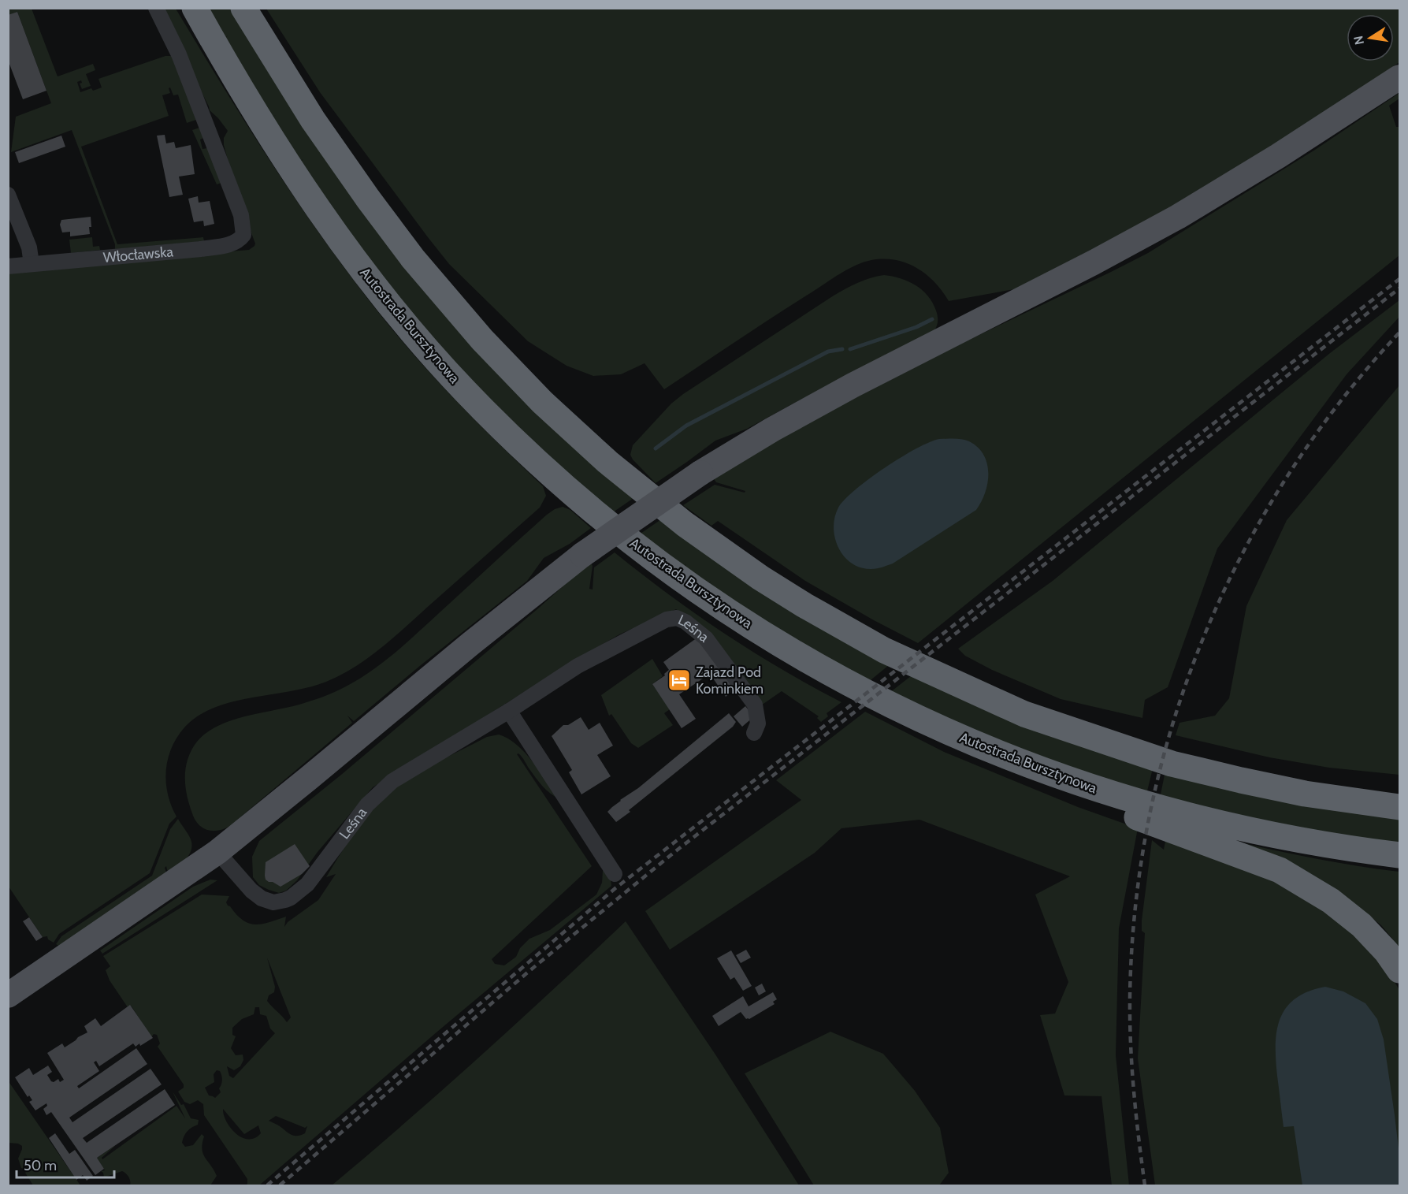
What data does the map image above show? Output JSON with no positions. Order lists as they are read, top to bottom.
{
  "streets": {
    "highway": ["Autostrada Bursztynowa"],
    "street": ["Włocławska", "Leśna"]
  },
  "places": {
    "hotel": ["Zajazd Pod Kominkiem"]
  },
  "scale_bar": "50 m",
  "north": "left"
}
